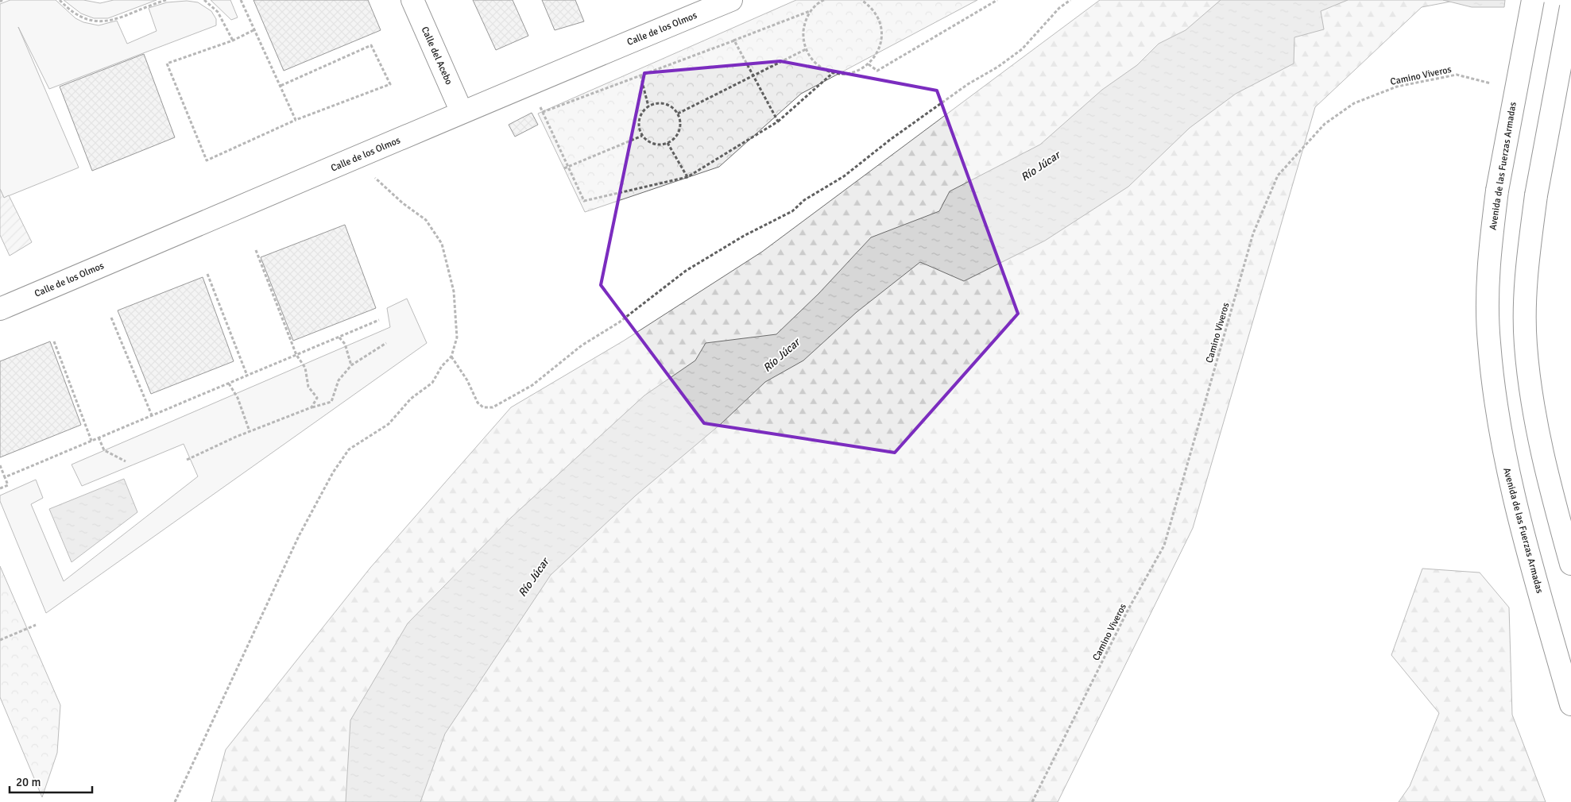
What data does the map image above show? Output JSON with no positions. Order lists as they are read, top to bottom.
{
  "streets": {
    "main road": ["Calle de los Olmos", "Calle del Acebo", "Avenida de las Fuerzas Armadas"],
    "path": ["Camino Viveros"]
  },
  "crossings": [
    ["Calle de los Olmos", "Calle del Acebo"]
  ],
  "water": ["Río Júcar"],
  "scale_bar": "20 m"
}
